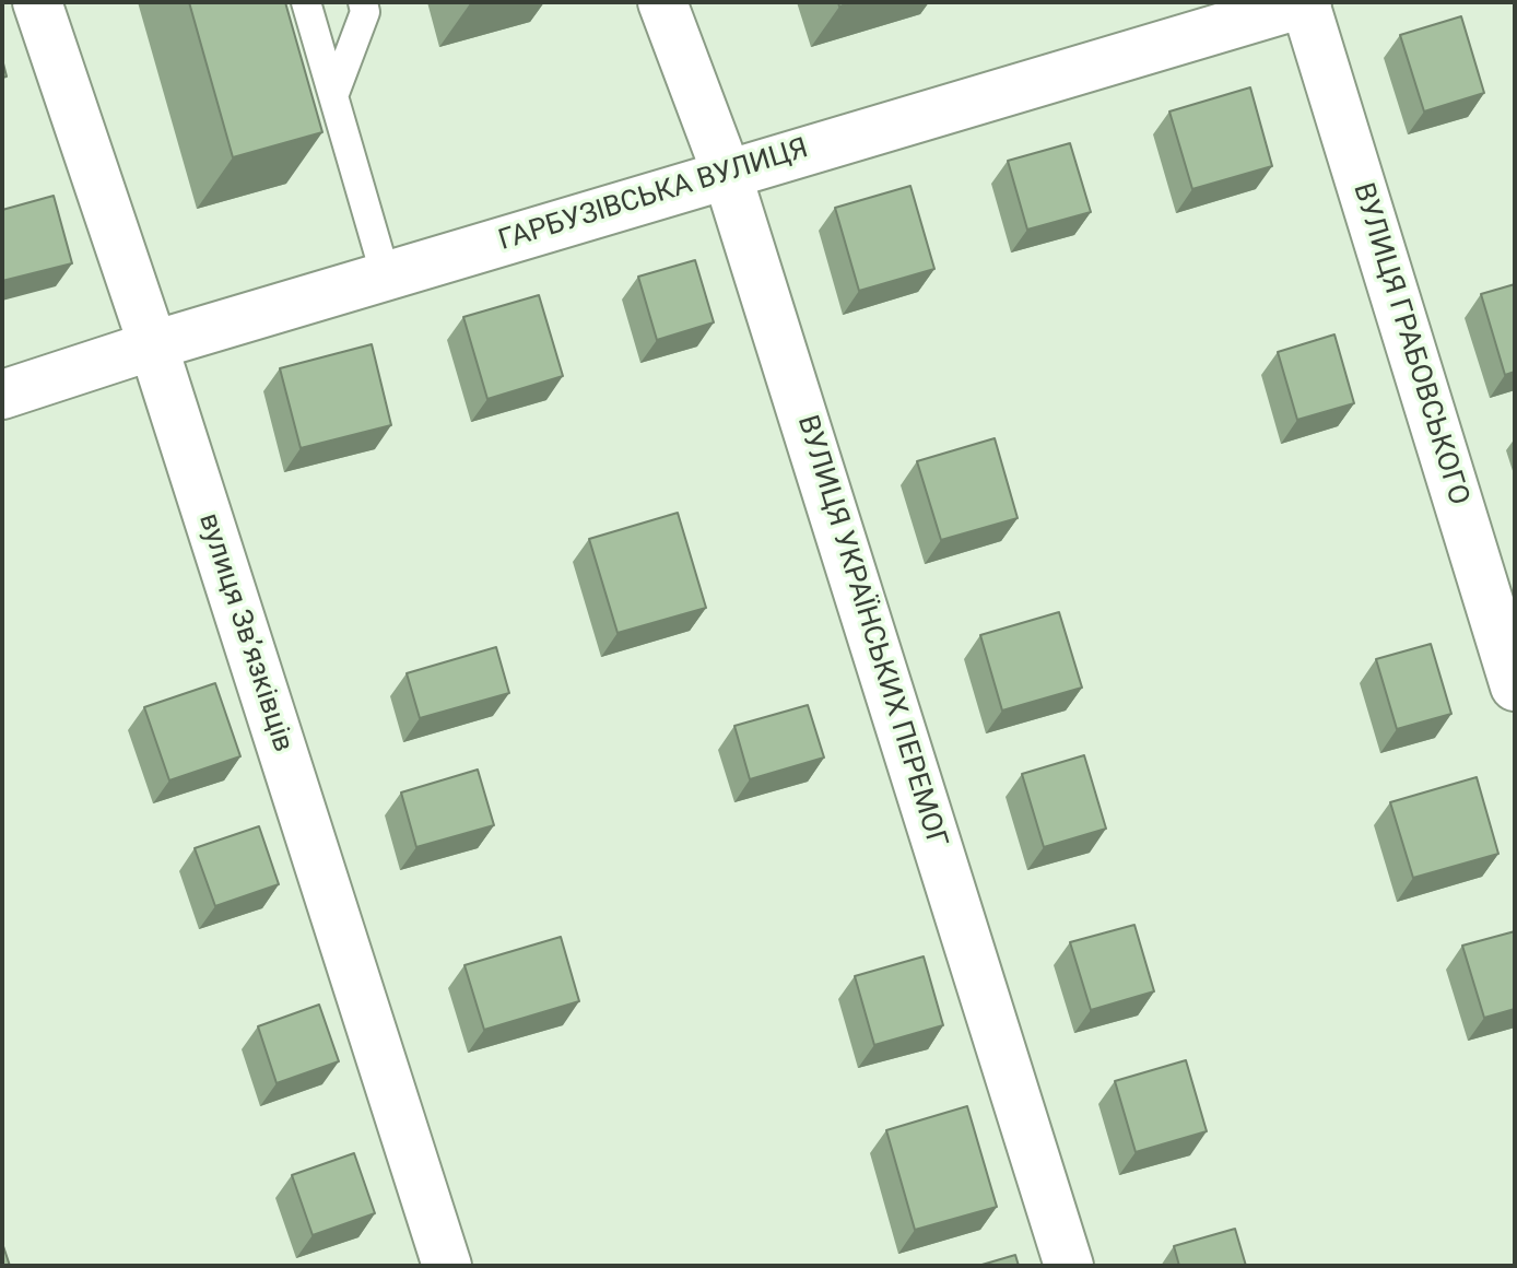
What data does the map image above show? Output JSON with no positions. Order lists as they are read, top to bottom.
{
  "streets": {
    "street": [
      "ГАРБУЗІВСЬКА ВУЛИЦЯ",
      "ВУЛИЦЯ ГРАБОВСЬКОГО",
      "ВУЛИЦЯ УКРАЇНСЬКИХ ПЕРЕМОГ",
      "вулиця Звʼязківців"
    ]
  },
  "crossings": [
    ["ГАРБУЗІВСЬКА ВУЛИЦЯ", "ВУЛИЦЯ ГРАБОВСЬКОГО"],
    ["ГАРБУЗІВСЬКА ВУЛИЦЯ", "ВУЛИЦЯ УКРАЇНСЬКИХ ПЕРЕМОГ"],
    ["ГАРБУЗІВСЬКА ВУЛИЦЯ", "вулиця Звʼязківців"]
  ]
}
